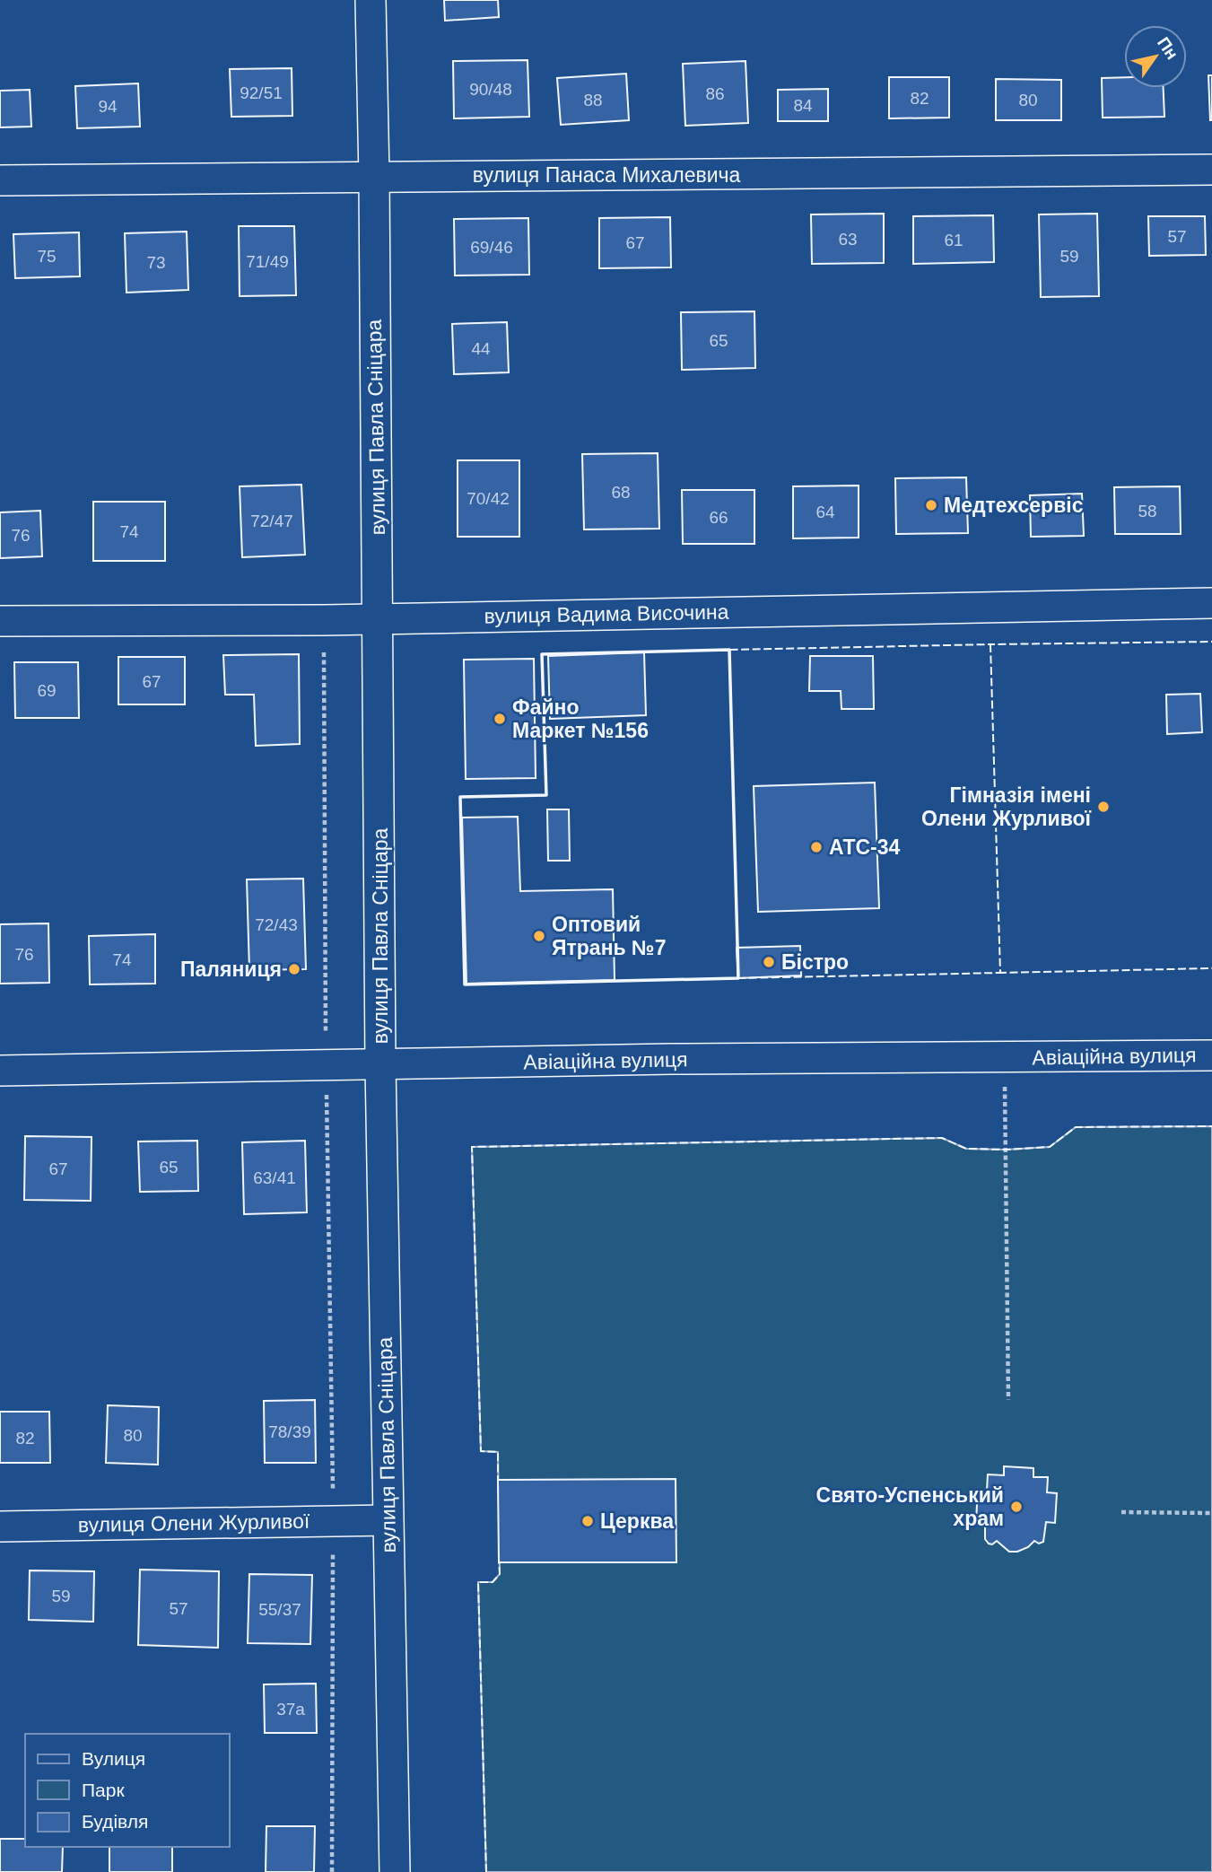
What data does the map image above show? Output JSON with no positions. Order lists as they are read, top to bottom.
{
  "streets": {
    "street": [
      "вулиця Панаса Михалевича",
      "вулиця Павла Сніцара",
      "вулиця Вадима Височина",
      "Авіаційна вулиця",
      "вулиця Олени Журливої"
    ]
  },
  "crossings": [
    ["вулиця Панаса Михалевича", "вулиця Павла Сніцара"],
    ["вулиця Павла Сніцара", "вулиця Вадима Височина"],
    ["вулиця Павла Сніцара", "Авіаційна вулиця"],
    ["вулиця Павла Сніцара", "вулиця Олени Журливої"]
  ],
  "places": [
    "Медтехсервіс",
    "Файно Маркет №156",
    "Гімназія імені Олени Журливої",
    "АТС-34",
    "Оптовий Ятрань №7",
    "Бістро",
    "Паляниця",
    "Свято-Успенський храм",
    "Церква"
  ],
  "house_numbers": [
    "90/48",
    "92/51",
    "86",
    "82",
    "88",
    "80",
    "84",
    "94",
    "57",
    "63",
    "61",
    "67",
    "69/46",
    "75",
    "59",
    "71/49",
    "73",
    "65",
    "44",
    "68",
    "70/42",
    "58",
    "64",
    "66",
    "72/47",
    "74",
    "76",
    "67",
    "69",
    "72/43",
    "76",
    "74",
    "65",
    "67",
    "63/41",
    "78/39",
    "80",
    "82",
    "59",
    "57",
    "55/37",
    "37а"
  ],
  "legend": ["Вулиця", "Парк", "Будівля"],
  "north": "top right"
}
